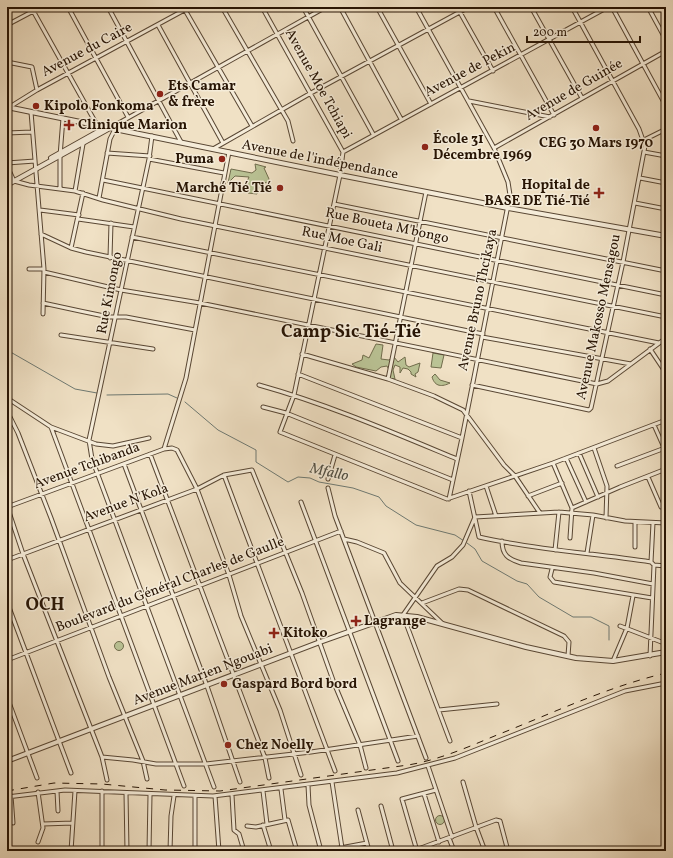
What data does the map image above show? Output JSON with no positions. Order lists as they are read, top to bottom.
{
  "streets": {
    "street": [
      "Avenue du Caire",
      "Avenue de Pekin",
      "Avenue Moe Tchiapi",
      "Avenue de Guinée",
      "Avenue de l'indépendance",
      "Rue Boueta M'bongo",
      "Rue Moe Gali",
      "Rue Kimongo",
      "Avenue Bruno Thcikaya",
      "Avenue Makosso Mensagou",
      "Avenue Tchibanda",
      "Avenue N'Kola",
      "Boulevard du Général Charles de Gaulle",
      "Avenue Marien Ngouabi"
    ]
  },
  "crossings": [
    ["Avenue du Caire", "Avenue de l'indépendance"],
    ["Avenue de Pekin", "Avenue Moe Tchiapi"],
    ["Avenue de Pekin", "Avenue Bruno Thcikaya"],
    ["Avenue Moe Tchiapi", "Avenue de l'indépendance"],
    ["Avenue Moe Tchiapi", "Rue Boueta M'bongo"],
    ["Avenue Moe Tchiapi", "Rue Moe Gali"],
    ["Avenue de Guinée", "Avenue Bruno Thcikaya"],
    ["Avenue de l'indépendance", "Rue Kimongo"],
    ["Avenue de l'indépendance", "Avenue Bruno Thcikaya"],
    ["Avenue de l'indépendance", "Avenue Makosso Mensagou"],
    ["Rue Boueta M'bongo", "Rue Kimongo"],
    ["Rue Boueta M'bongo", "Avenue Bruno Thcikaya"],
    ["Rue Boueta M'bongo", "Avenue Makosso Mensagou"],
    ["Rue Moe Gali", "Rue Kimongo"],
    ["Rue Moe Gali", "Avenue Bruno Thcikaya"],
    ["Rue Moe Gali", "Avenue Makosso Mensagou"],
    ["Rue Kimongo", "Avenue Tchibanda"],
    ["Rue Kimongo", "Avenue N'Kola"],
    ["Rue Kimongo", "Boulevard du Général Charles de Gaulle"],
    ["Rue Kimongo", "Avenue Marien Ngouabi"],
    ["Avenue Bruno Thcikaya", "Avenue Makosso Mensagou"],
    ["Avenue Tchibanda", "Avenue N'Kola"],
    ["Avenue N'Kola", "Boulevard du Général Charles de Gaulle"]
  ],
  "districts": ["Camp Sic Tié-Tié", "OCH"],
  "water": ["Mfallo"],
  "places": {
    "other": [
      "Ets Camar & frère",
      "Kipolo Fonkoma",
      "CEG 30 Mars 1970",
      "École 31 Décembre 1969",
      "Puma",
      "Marché Tié Tié",
      "Gaspard Bord bord",
      "Chez Noelly"
    ],
    "health": [
      "Clinique Marion",
      "Hopital de BASE DE Tié-Tié",
      "Lagrange",
      "Kitoko"
    ]
  },
  "scale_bar": "200 m"
}
